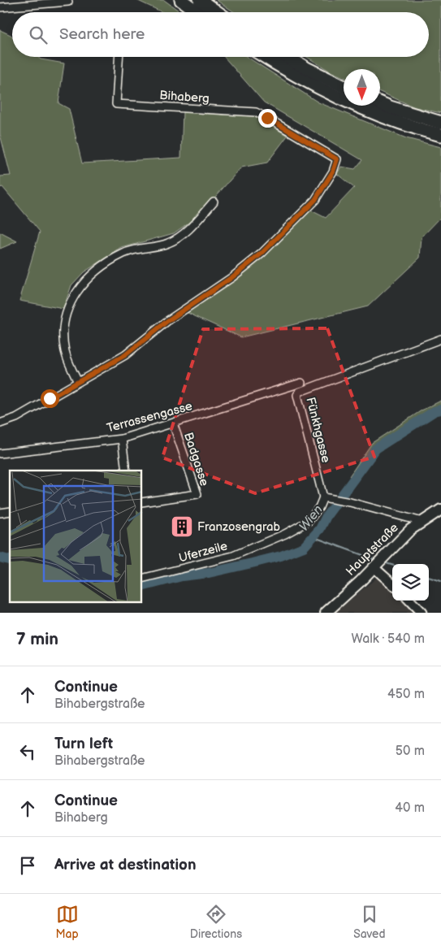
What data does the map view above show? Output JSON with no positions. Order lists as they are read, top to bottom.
{
  "streets": {
    "main road": ["Hauptstraße"],
    "street": [
      "Bihaberg",
      "Terrassengasse",
      "Fünkhgasse",
      "Badgasse",
      "Uferzeile"
    ]
  },
  "crossings": [
    ["Terrassengasse", "Badgasse"],
    ["Fünkhgasse", "Uferzeile"]
  ],
  "water": ["Wien"],
  "places": {
    "building": ["Franzosengrab"]
  },
  "north": "bottom",
  "page": {
    "search": "Search here",
    "heading": ["7 min", "Walk · 540 m"],
    "list": [
      ["Continue", "Bihabergstraße", "450 m"],
      ["Turn left", "Bihabergstraße", "50 m"],
      ["Continue", "Bihaberg", "40 m"],
      "Arrive at destination"
    ],
    "nav": ["Map", "Directions", "Saved"]
  }
}
